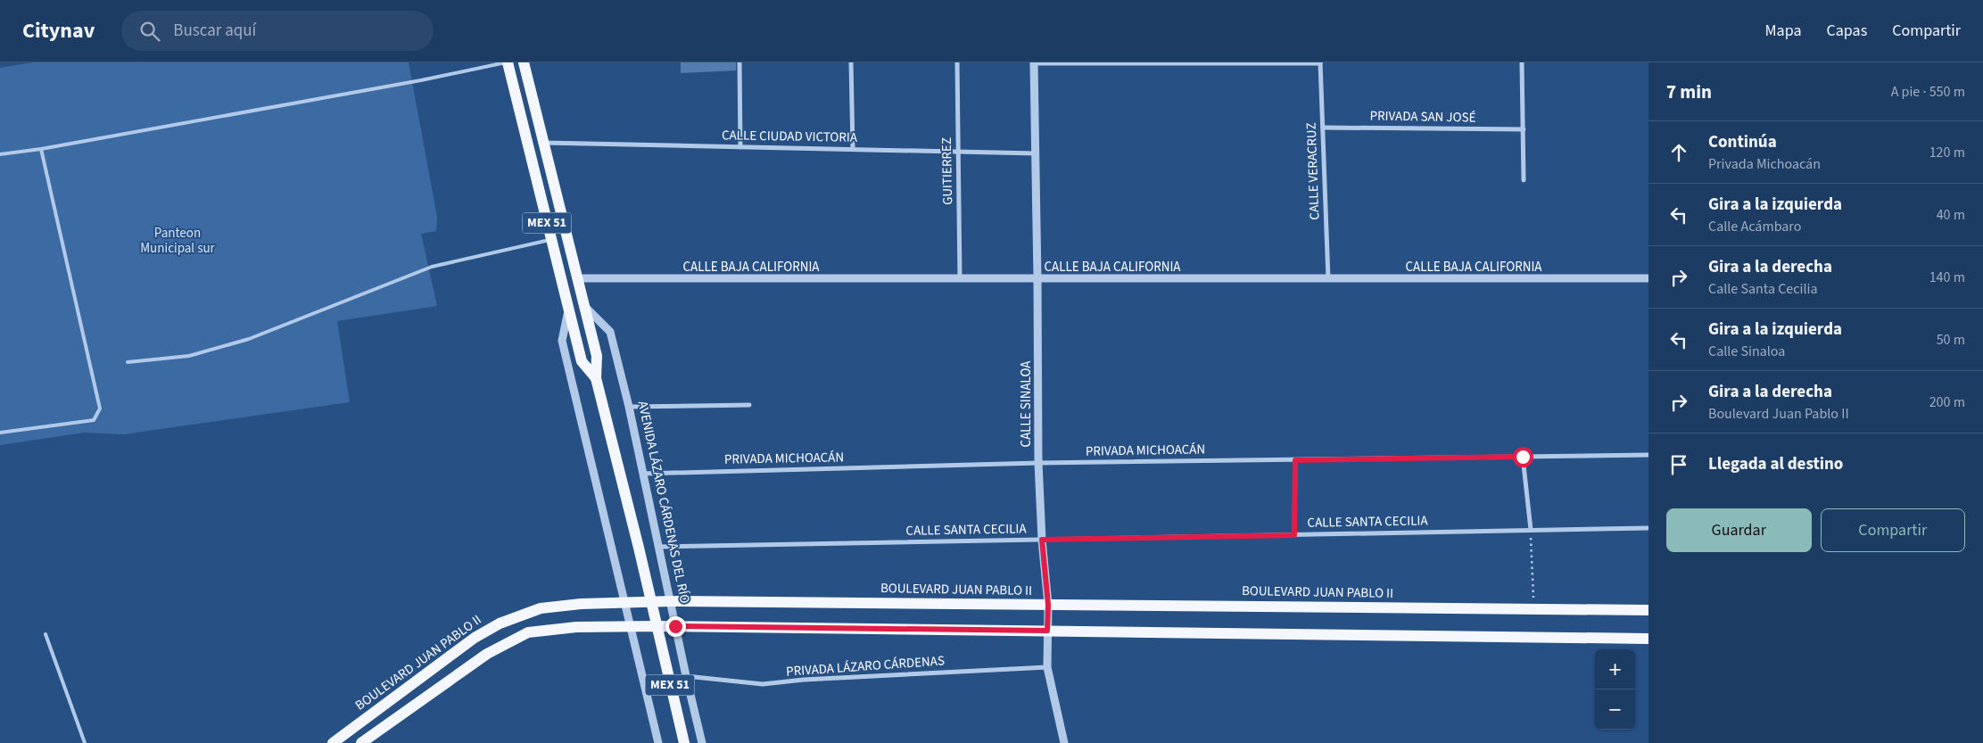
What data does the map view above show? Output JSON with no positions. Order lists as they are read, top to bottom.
{
  "streets": {
    "main road": ["MEX 51", "BOULEVARD JUAN PABLO II"],
    "street": [
      "PRIVADA SAN JOSÉ",
      "CALLE CIUDAD VICTORIA",
      "GUITIERREZ",
      "CALLE VERACRUZ",
      "CALLE BAJA CALIFORNIA",
      "CALLE SINALOA",
      "PRIVADA MICHOACÁN",
      "AVENIDA LÁZARO CÁRDENAS DEL RÍO",
      "CALLE SANTA CECILIA",
      "PRIVADA LÁZARO CÁRDENAS"
    ]
  },
  "crossings": [
    ["PRIVADA SAN JOSÉ", "CALLE VERACRUZ"],
    ["CALLE CIUDAD VICTORIA", "GUITIERREZ"],
    ["CALLE CIUDAD VICTORIA", "MEX 51"],
    ["CALLE CIUDAD VICTORIA", "CALLE SINALOA"],
    ["GUITIERREZ", "CALLE BAJA CALIFORNIA"],
    ["CALLE VERACRUZ", "CALLE BAJA CALIFORNIA"],
    ["MEX 51", "CALLE BAJA CALIFORNIA"],
    ["MEX 51", "AVENIDA LÁZARO CÁRDENAS DEL RÍO"],
    ["MEX 51", "BOULEVARD JUAN PABLO II"],
    ["CALLE BAJA CALIFORNIA", "CALLE SINALOA"],
    ["CALLE SINALOA", "PRIVADA MICHOACÁN"],
    ["CALLE SINALOA", "CALLE SANTA CECILIA"],
    ["CALLE SINALOA", "BOULEVARD JUAN PABLO II"],
    ["CALLE SINALOA", "PRIVADA LÁZARO CÁRDENAS"],
    ["PRIVADA MICHOACÁN", "AVENIDA LÁZARO CÁRDENAS DEL RÍO"],
    ["AVENIDA LÁZARO CÁRDENAS DEL RÍO", "CALLE SANTA CECILIA"],
    ["AVENIDA LÁZARO CÁRDENAS DEL RÍO", "BOULEVARD JUAN PABLO II"],
    ["AVENIDA LÁZARO CÁRDENAS DEL RÍO", "PRIVADA LÁZARO CÁRDENAS"]
  ],
  "parks": ["Panteon Municipal sur"],
  "page": {
    "header": "Citynav",
    "search": "Buscar aquí",
    "nav": ["Mapa", "Capas", "Compartir"],
    "heading": ["7 min", "A pie · 550 m"],
    "list": [
      ["Continúa", "Privada Michoacán", "120 m"],
      ["Gira a la izquierda", "Calle Acámbaro", "40 m"],
      ["Gira a la derecha", "Calle Santa Cecilia", "140 m"],
      ["Gira a la izquierda", "Calle Sinaloa", "50 m"],
      ["Gira a la derecha", "Boulevard Juan Pablo II", "200 m"],
      "Llegada al destino"
    ],
    "buttons": ["Guardar", "Compartir"],
    "map_buttons": ["+", "−"]
  }
}
